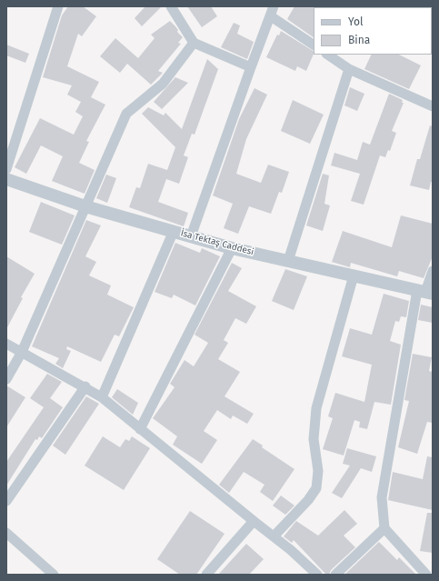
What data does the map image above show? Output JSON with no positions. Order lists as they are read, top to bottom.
{
  "streets": {
    "street": ["İsa Tektaş Caddesi"]
  },
  "legend": ["Yol", "Bina"]
}
